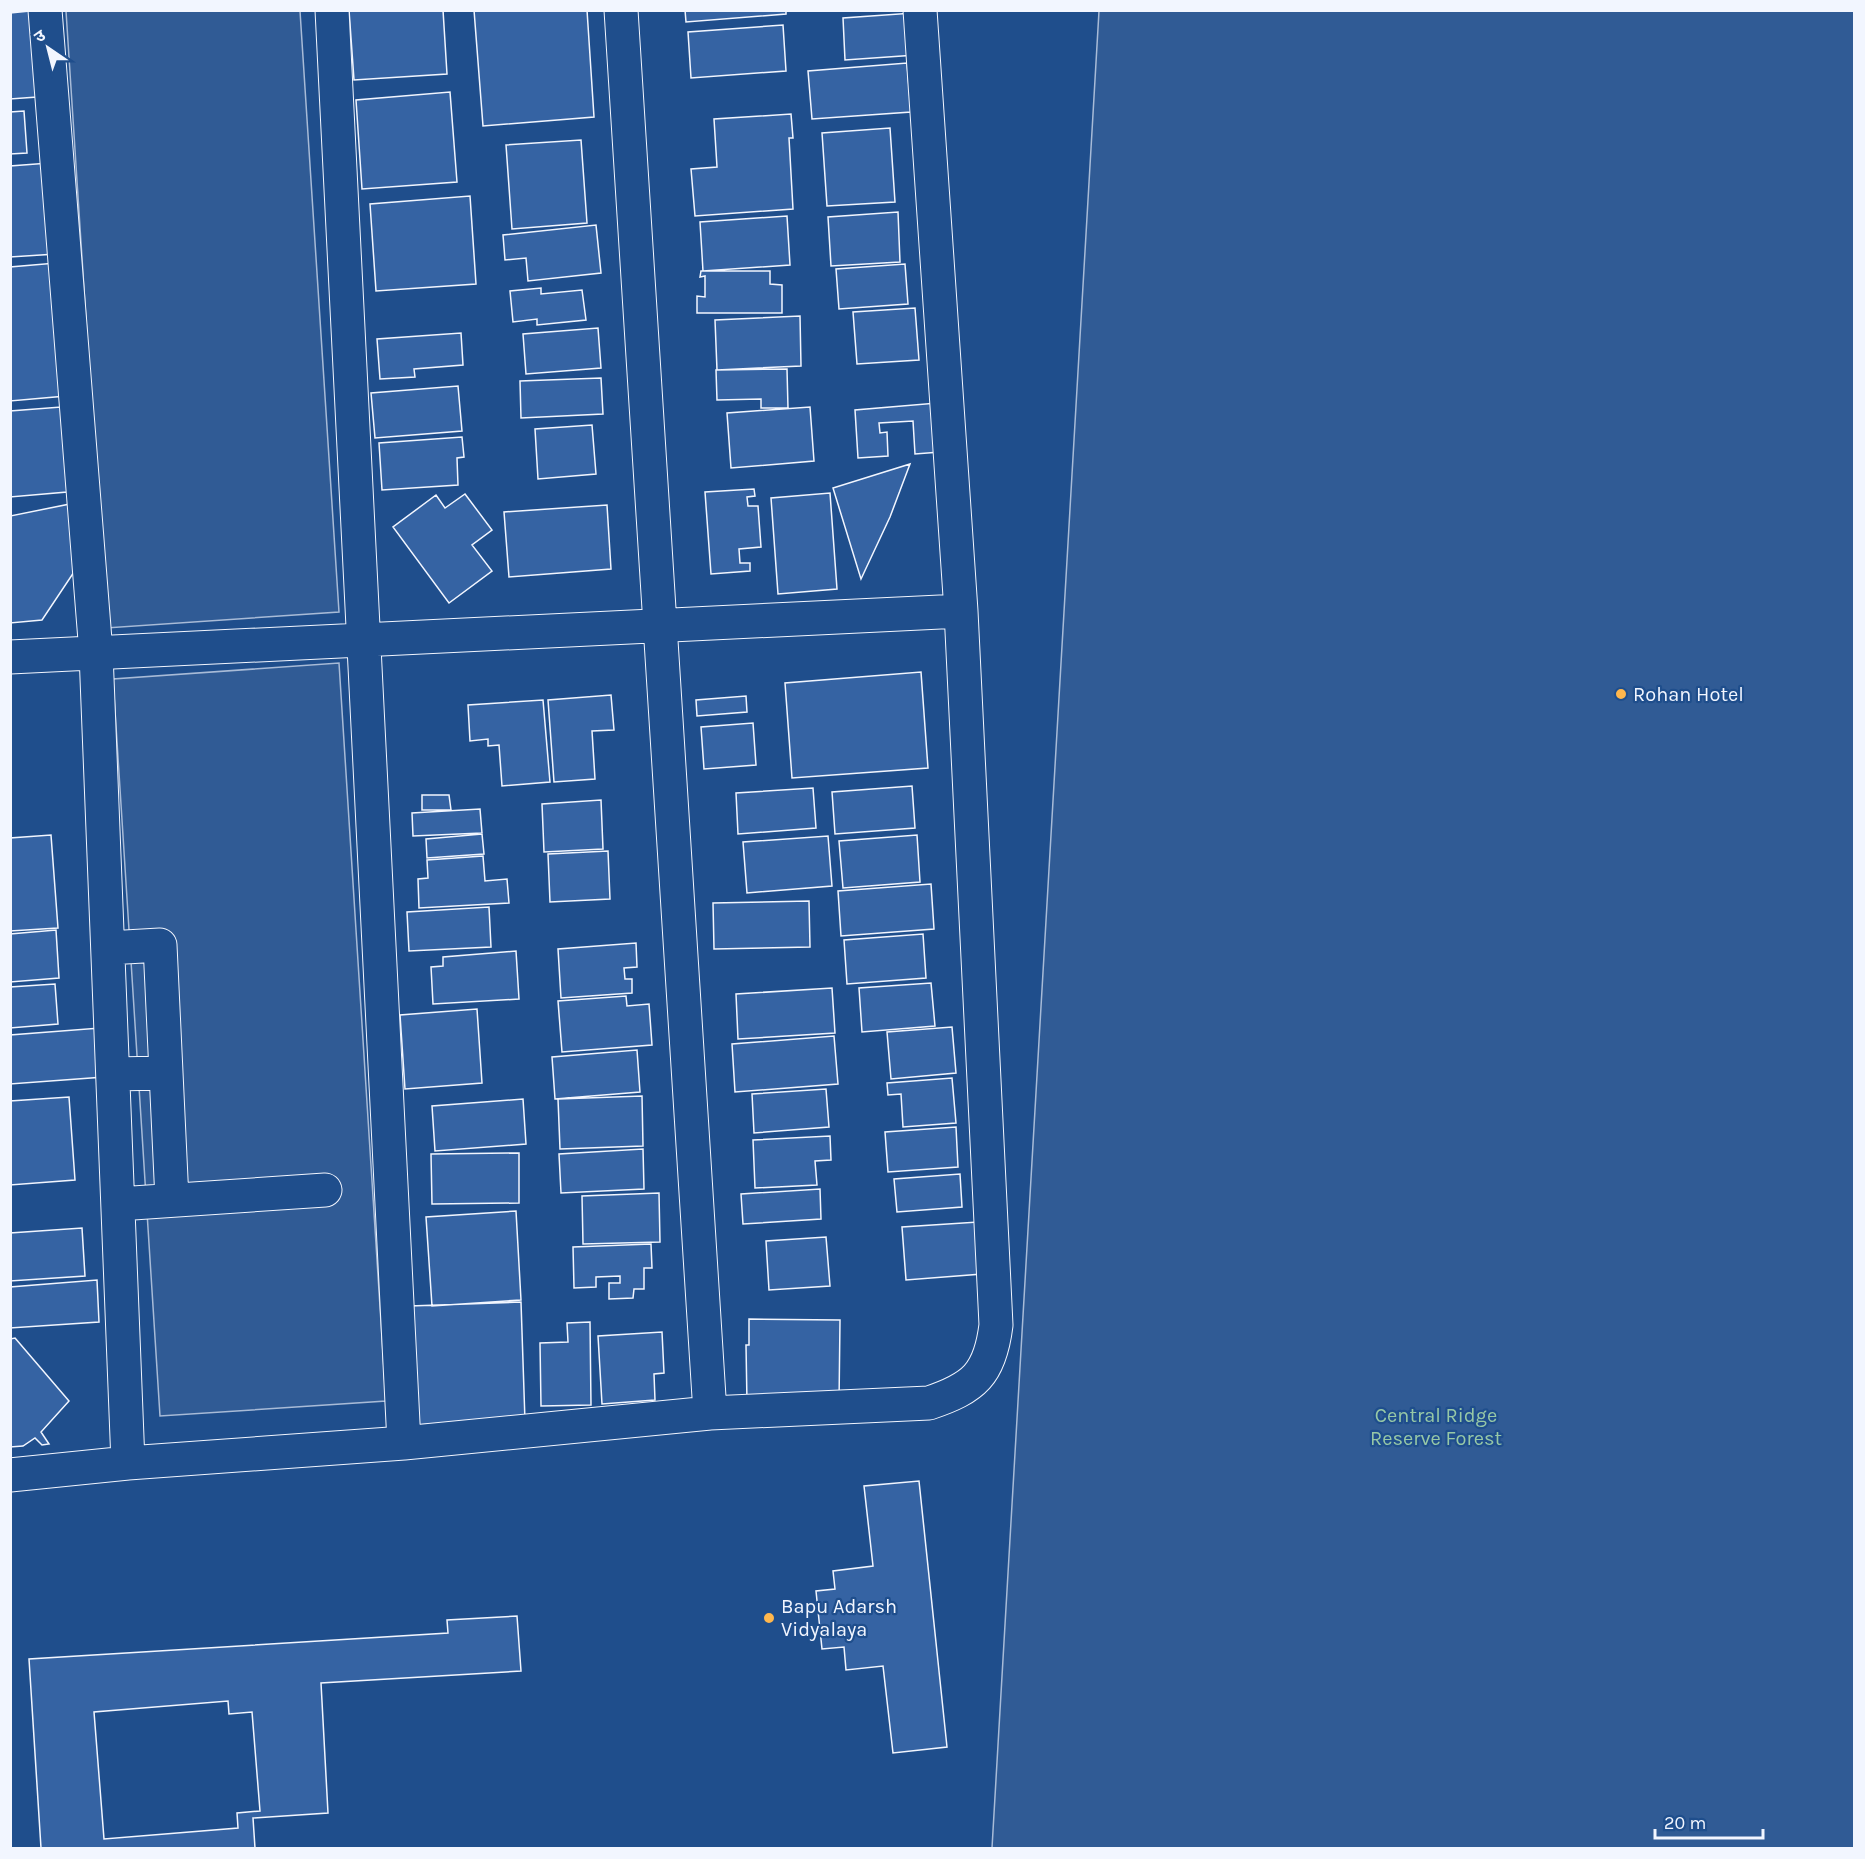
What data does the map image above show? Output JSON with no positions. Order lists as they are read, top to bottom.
{
  "parks": ["Central Ridge Reserve Forest"],
  "places": ["Rohan Hotel", "Bapu Adarsh Vidyalaya"],
  "scale_bar": "20 m",
  "north": "top left"
}
